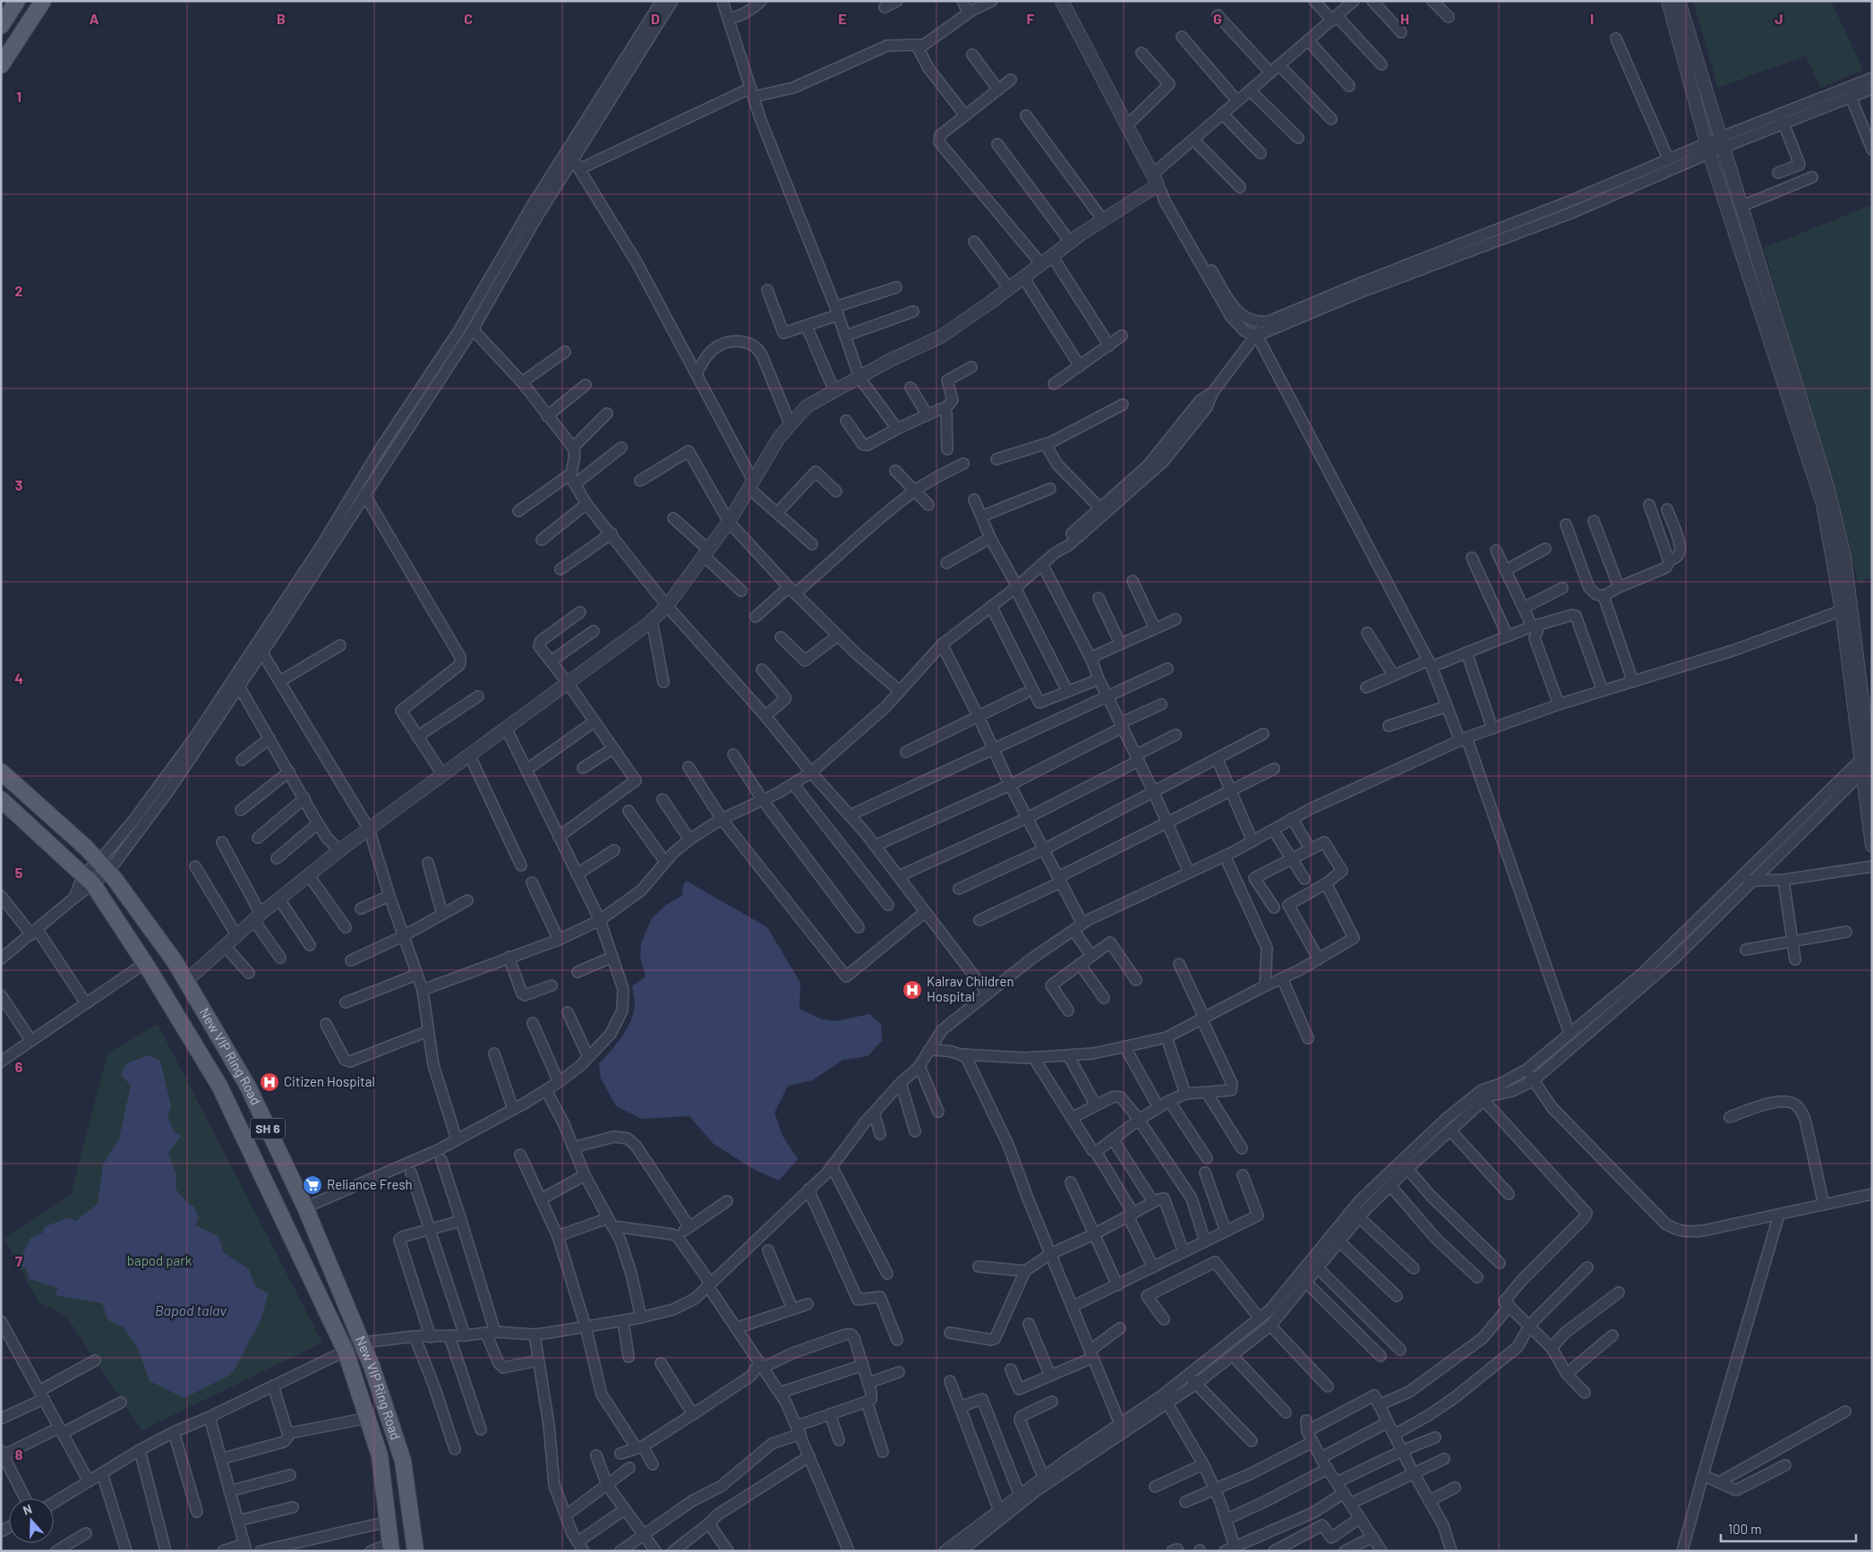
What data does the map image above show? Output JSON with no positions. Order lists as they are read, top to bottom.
{
  "streets": {
    "main road": ["New VIP Ring Road", "SH 6"]
  },
  "water": ["Bapod talav"],
  "parks": ["bapod park"],
  "places": {
    "hospital": ["Kalrav Children Hospital", "Citizen Hospital"],
    "supermarket": ["Reliance Fresh"]
  },
  "scale_bar": "100 m",
  "north": "top",
  "grid": {
    "columns": [
      "A",
      "B",
      "C",
      "D",
      "E",
      "F",
      "G",
      "H",
      "I",
      "J"
    ],
    "rows": [
      "1",
      "2",
      "3",
      "4",
      "5",
      "6",
      "7",
      "8"
    ]
  }
}
